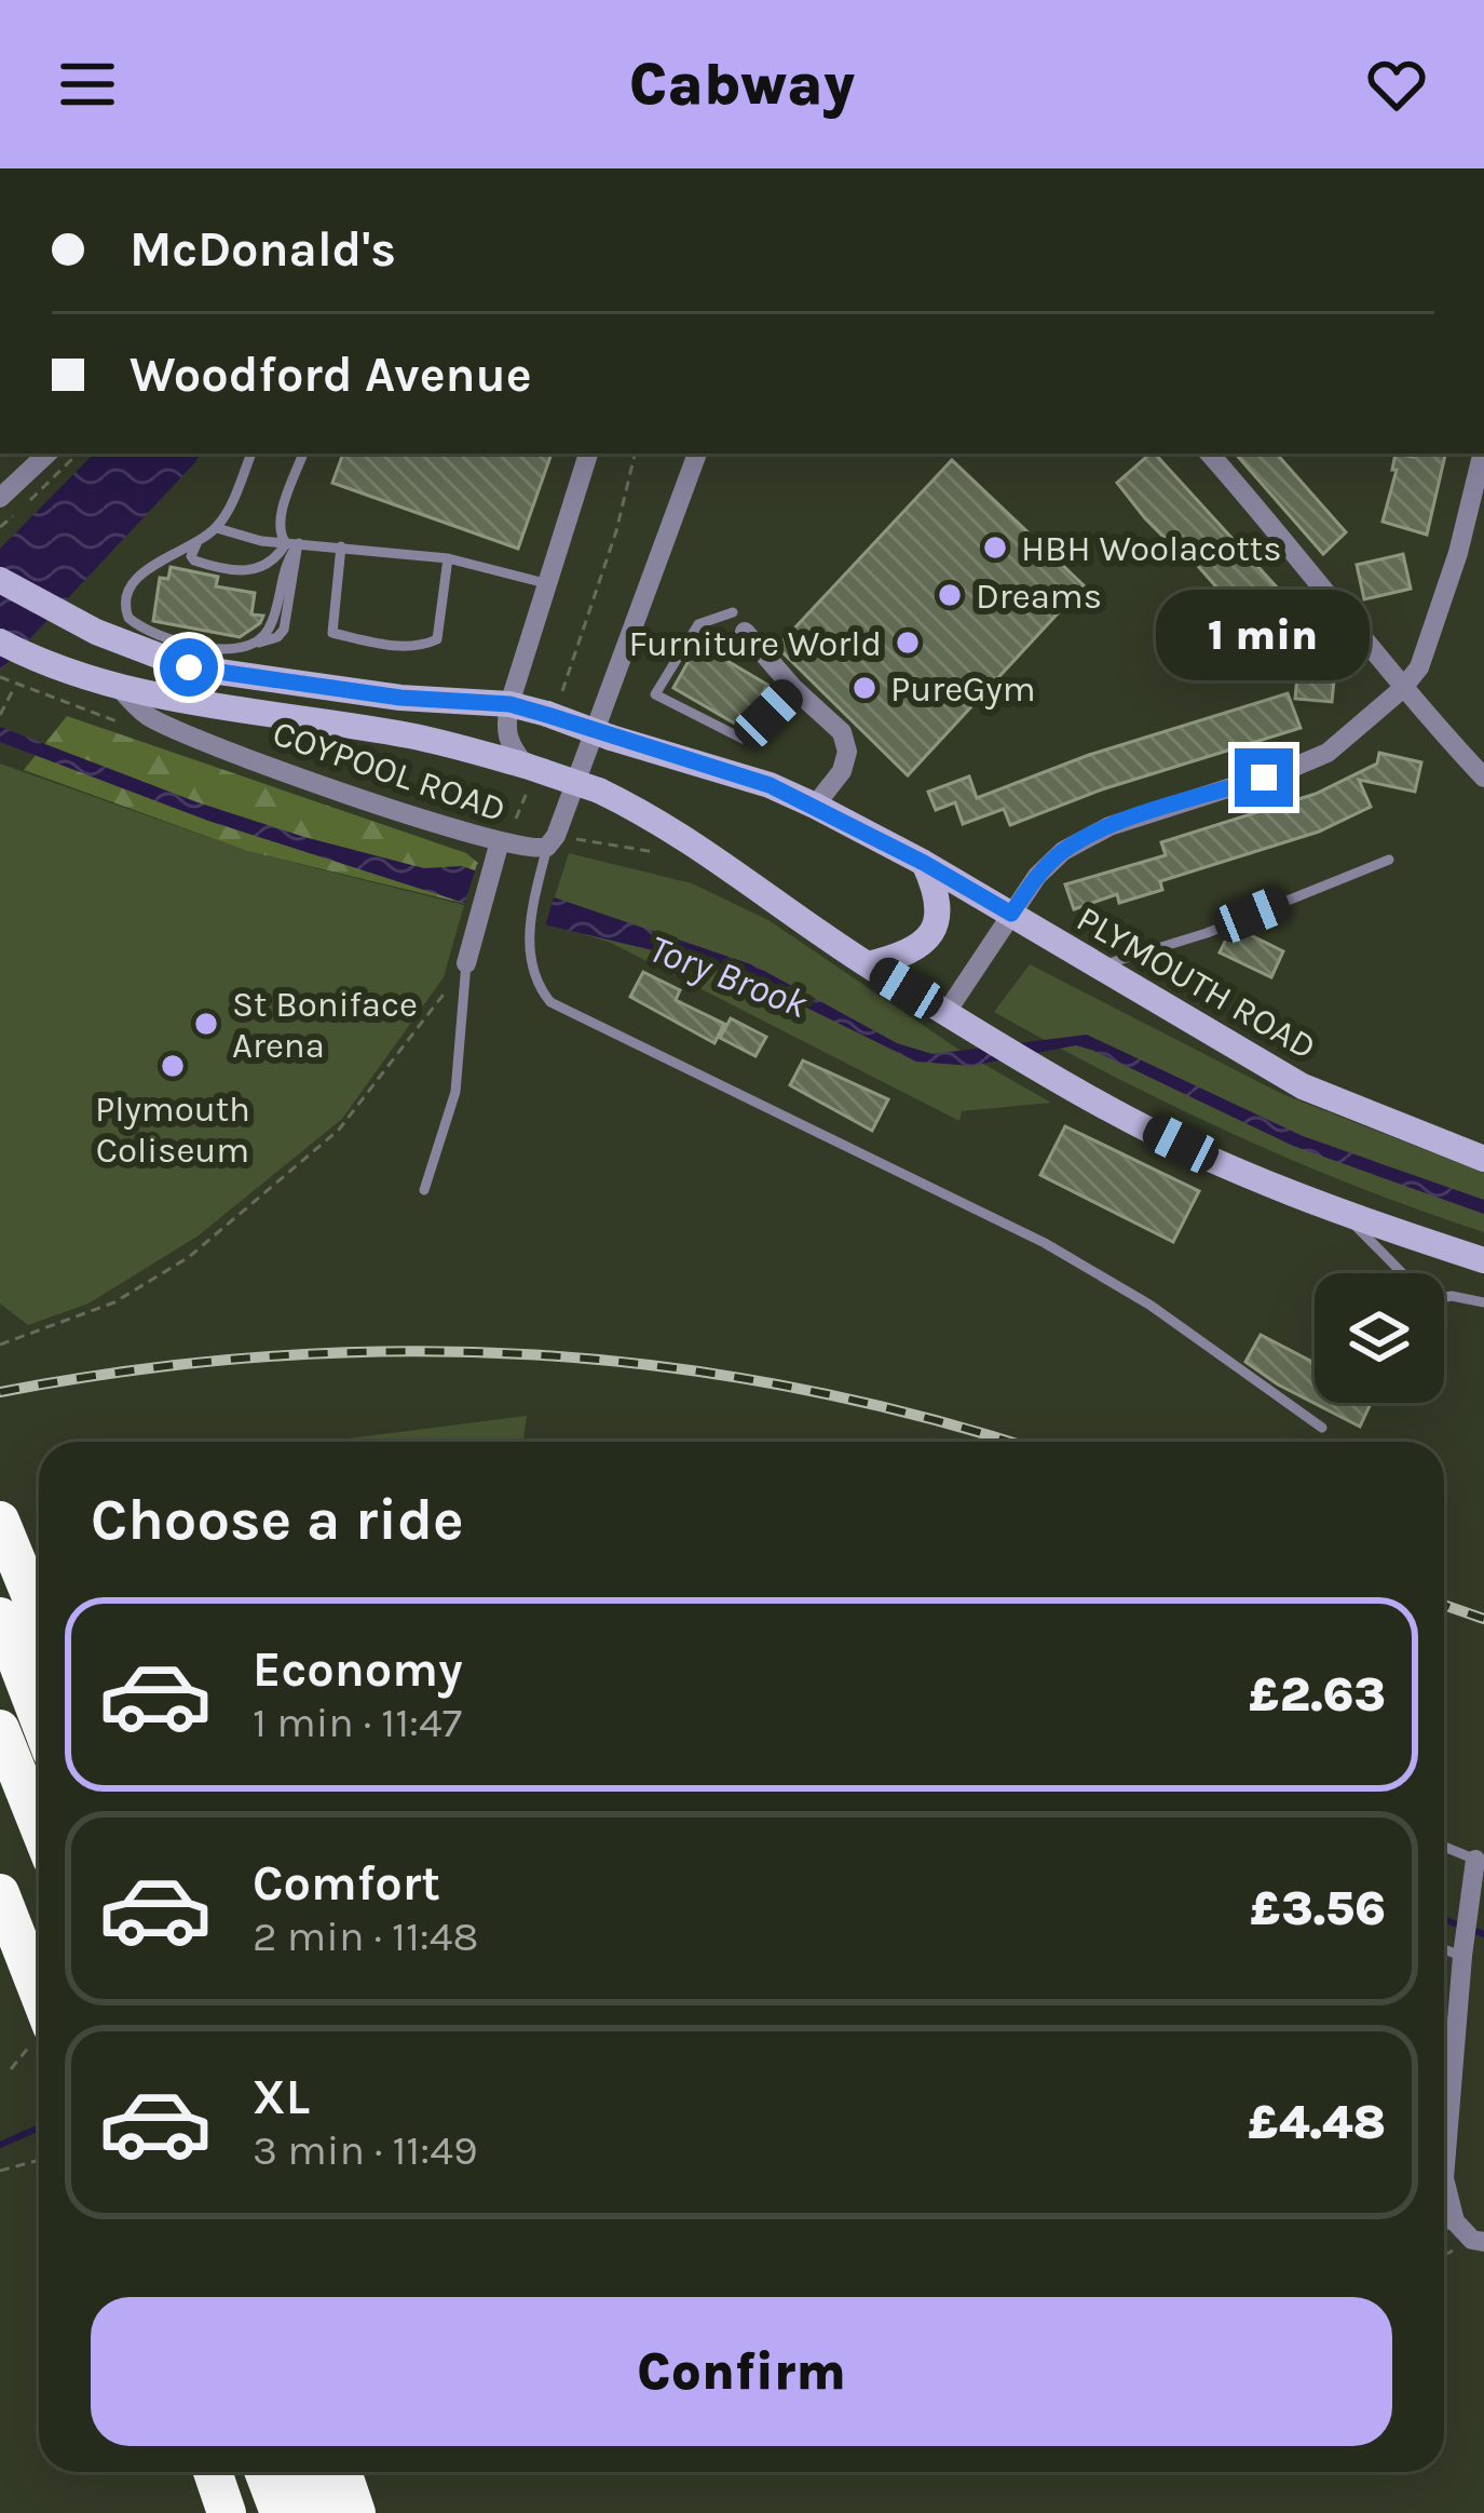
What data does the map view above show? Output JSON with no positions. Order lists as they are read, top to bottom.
{
  "streets": {
    "main road": ["PLYMOUTH ROAD"],
    "street": ["COYPOOL ROAD"]
  },
  "crossings": [
    ["COYPOOL ROAD", "PLYMOUTH ROAD"]
  ],
  "water": ["Tory Brook"],
  "places": [
    "HBH Woolacotts",
    "Dreams",
    "Furniture World",
    "PureGym",
    "St Boniface Arena",
    "Plymouth Coliseum"
  ],
  "page": {
    "header": "Cabway",
    "banner": ["McDonald's", "Woodford Avenue"],
    "bubble": "1 min",
    "heading": "Choose a ride",
    "list": [
      {
        "name": "Economy",
        "note": "1 min · 11:47",
        "value": "£2.63"
      },
      {
        "name": "Comfort",
        "note": "2 min · 11:48",
        "value": "£3.56"
      },
      {
        "name": "XL",
        "note": "3 min · 11:49",
        "value": "£4.48"
      }
    ],
    "buttons": "Confirm"
  }
}
